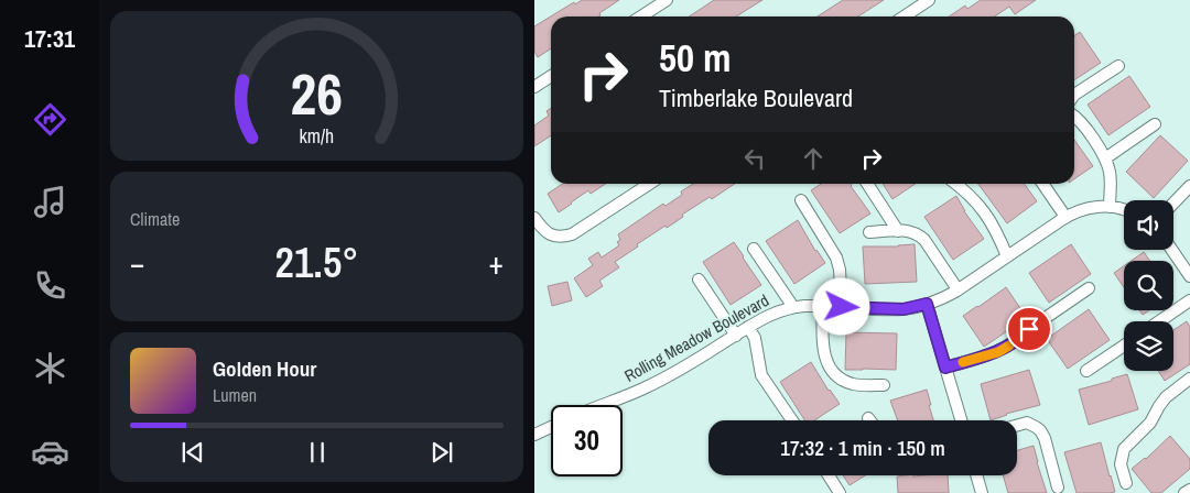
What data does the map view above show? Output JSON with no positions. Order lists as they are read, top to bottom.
{
  "streets": {
    "street": ["Rolling Meadow Boulevard"]
  },
  "page": {
    "tabs": "17:31",
    "turn": ["50 m", "Timberlake Boulevard"],
    "tile": "Climate",
    "heat": ["−", "21.5°", "+"],
    "song": ["Golden Hour", "Lumen"],
    "limit": "30",
    "trip": "17:32 · 1 min · 150 m",
    "gauge": ["26", "km/h"]
  }
}
